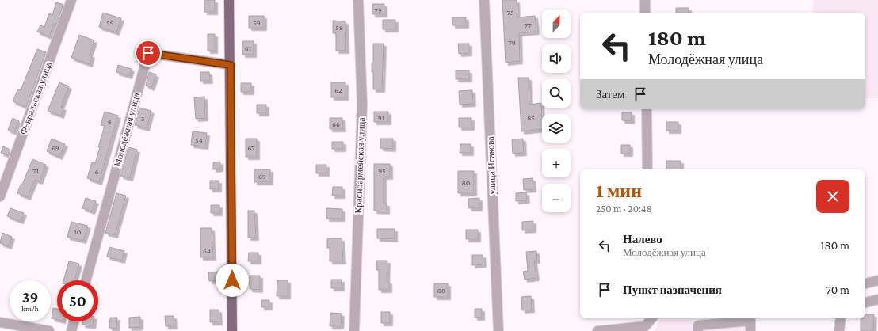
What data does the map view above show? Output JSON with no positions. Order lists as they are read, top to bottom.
{
  "streets": {
    "street": [
      "Февральская улица",
      "Молодёжная улица",
      "Красноармейская улица",
      "улица Исакова"
    ]
  },
  "house_numbers": [
    "79",
    "75",
    "59",
    "59",
    "77",
    "58",
    "79",
    "61",
    "62",
    "91",
    "85",
    "3",
    "4",
    "66",
    "54",
    "69",
    "67",
    "71",
    "95",
    "6",
    "69",
    "80",
    "10",
    "64",
    "88"
  ],
  "north": "top",
  "page": {
    "map_buttons": ["+", "−"],
    "turn": ["180 m", "Молодёжная улица"],
    "then": "Затем",
    "heading": ["1 мин", "250 m · 20:48"],
    "list": [
      {
        "name": "Налево",
        "note": "Молодёжная улица",
        "value": "180 m"
      },
      {
        "name": "Пункт назначения",
        "value": "70 m"
      }
    ],
    "speed": "39 km/h",
    "limit": "50"
  }
}
